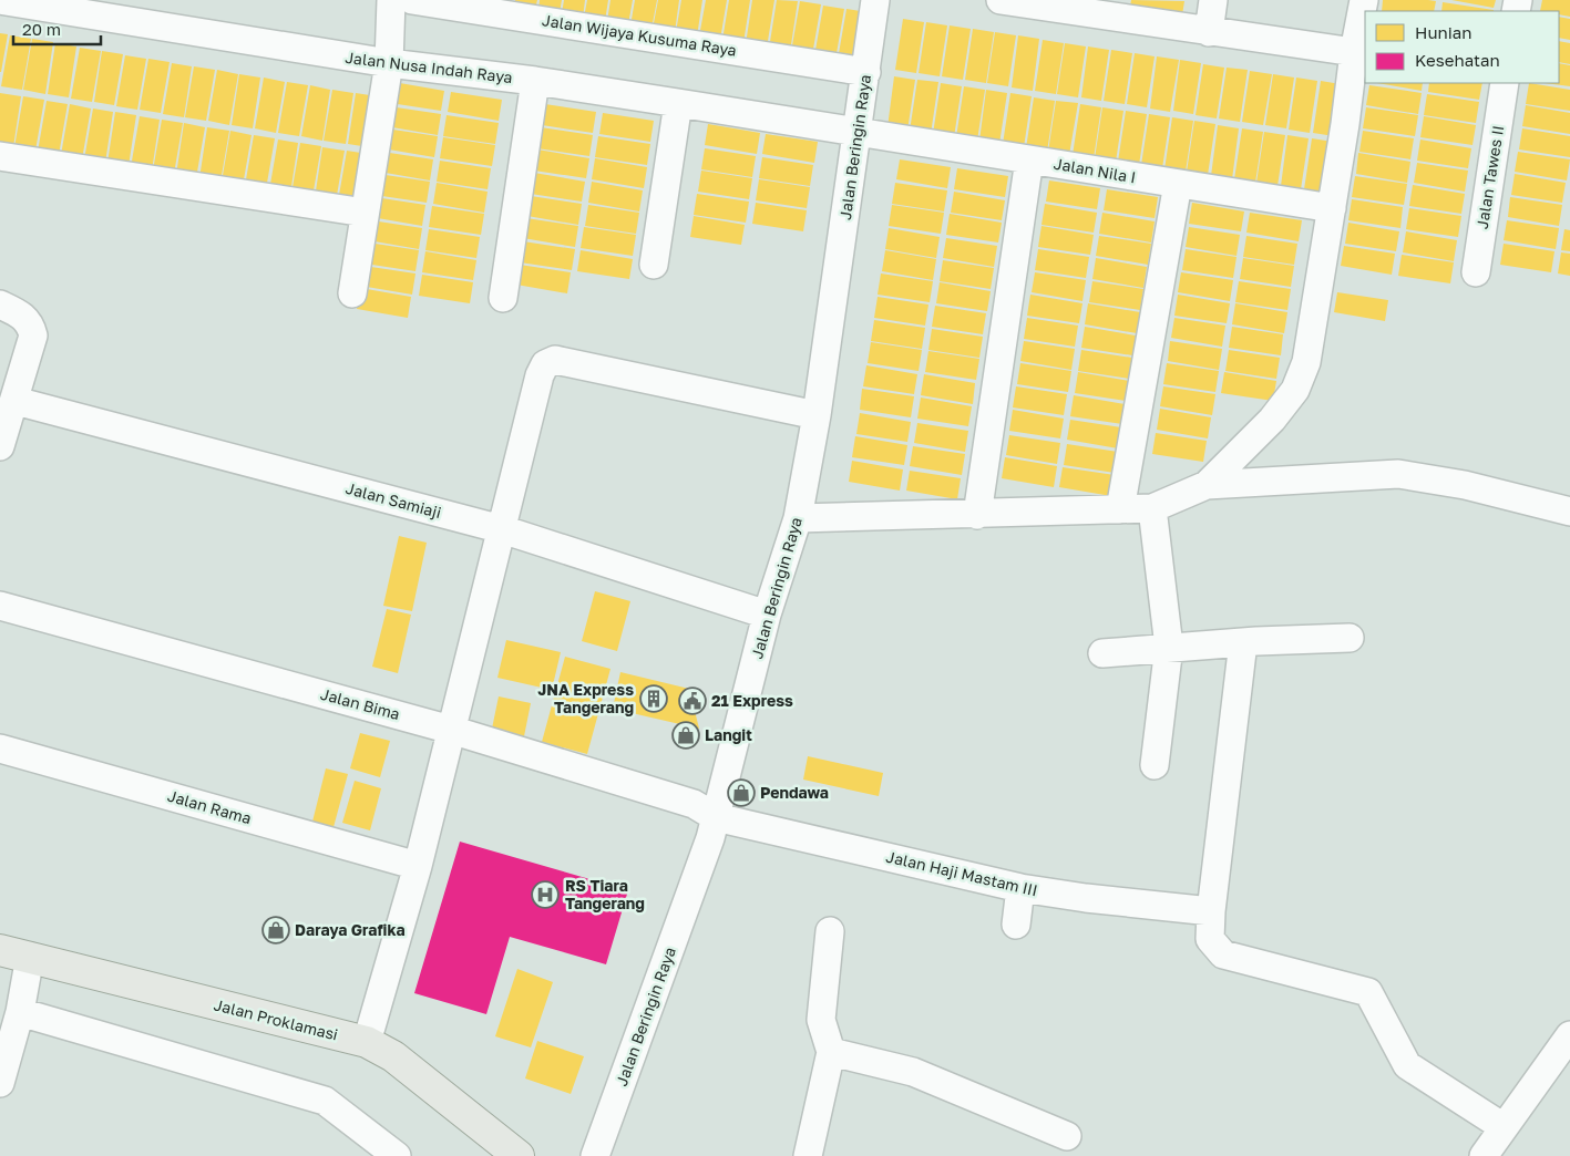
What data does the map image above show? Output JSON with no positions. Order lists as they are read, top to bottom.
{
  "streets": {
    "main road": ["Jalan Proklamasi"],
    "street": [
      "Jalan Wijaya Kusuma Raya",
      "Jalan Nusa Indah Raya",
      "Jalan Beringin Raya",
      "Jalan Nila I",
      "Jalan Tawes II",
      "Jalan Samiaji",
      "Jalan Bima",
      "Jalan Rama",
      "Jalan Haji Mastam III"
    ]
  },
  "crossings": [
    ["Jalan Wijaya Kusuma Raya", "Jalan Beringin Raya"],
    ["Jalan Nusa Indah Raya", "Jalan Beringin Raya"],
    ["Jalan Nusa Indah Raya", "Jalan Nila I"],
    ["Jalan Beringin Raya", "Jalan Nila I"],
    ["Jalan Beringin Raya", "Jalan Samiaji"],
    ["Jalan Beringin Raya", "Jalan Bima"],
    ["Jalan Beringin Raya", "Jalan Haji Mastam III"],
    ["Jalan Bima", "Jalan Haji Mastam III"]
  ],
  "places": {
    "building": ["JNA Express Tangerang"],
    "public building": ["21 Express"],
    "shop": ["Langit", "Pendawa", "Daraya Grafika"],
    "hospital": ["RS Tiara Tangerang"]
  },
  "legend": ["Hunian", "Kesehatan"],
  "scale_bar": "20 m"
}
